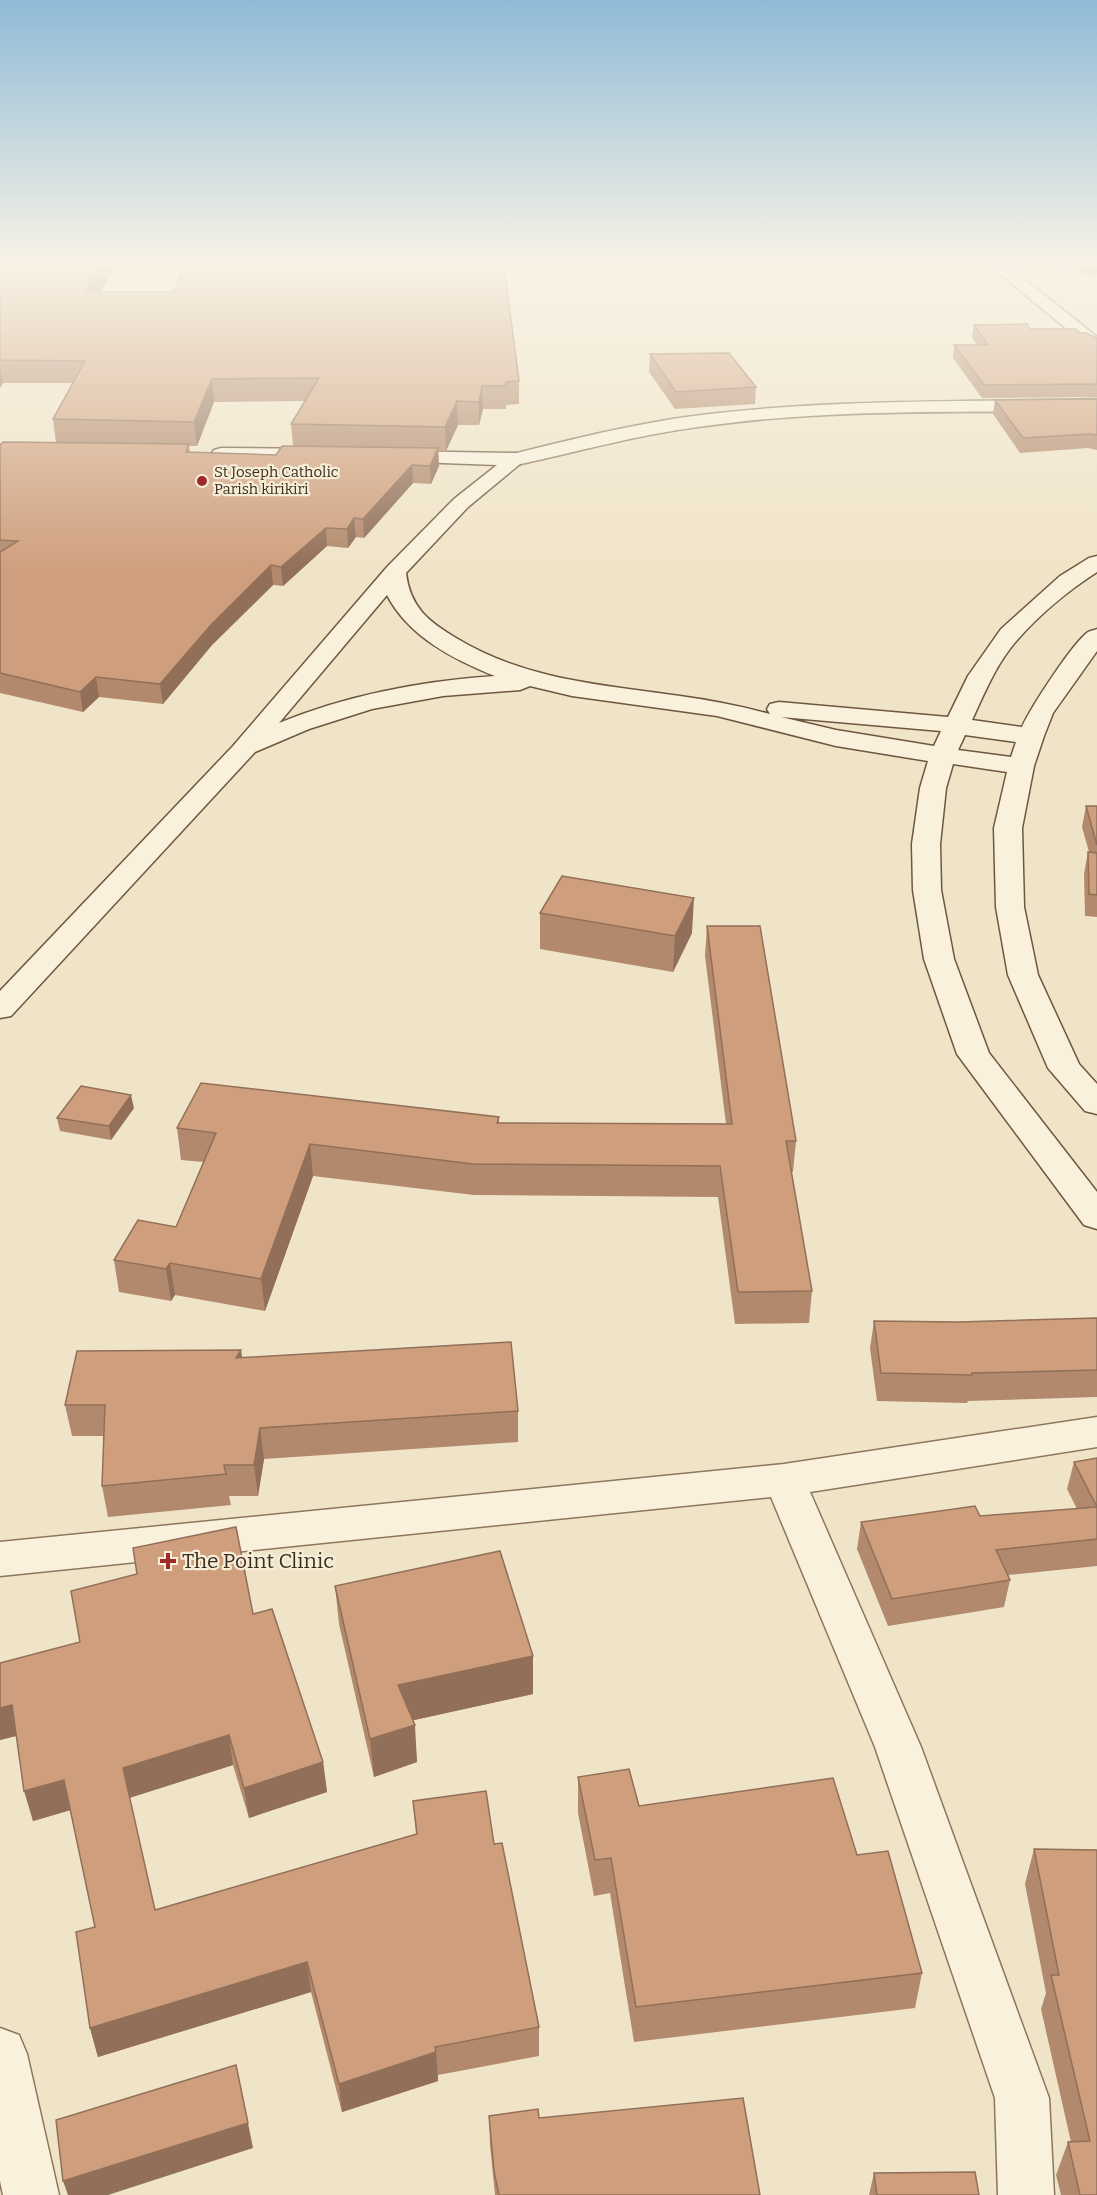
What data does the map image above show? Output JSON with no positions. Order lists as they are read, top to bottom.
{
  "places": {
    "other": ["St Joseph Catholic Parish kirikiri"],
    "health": ["The Point Clinic"]
  }
}
